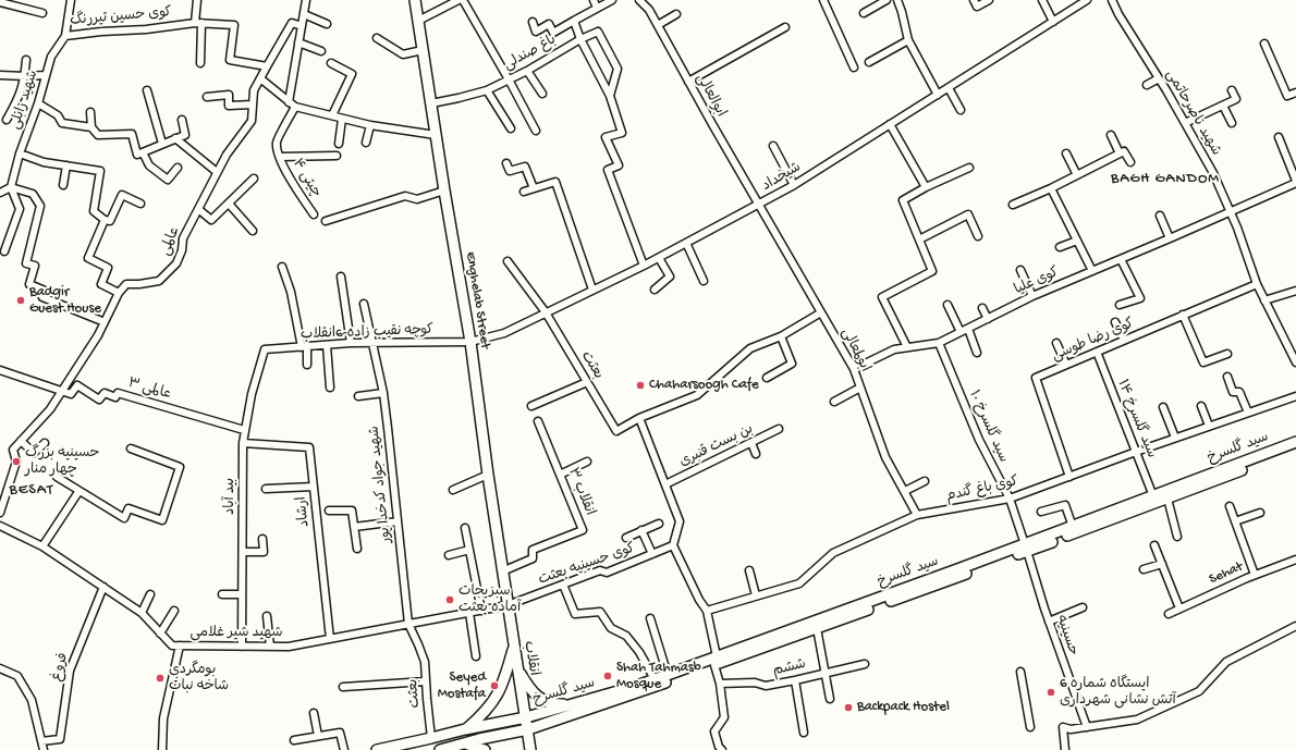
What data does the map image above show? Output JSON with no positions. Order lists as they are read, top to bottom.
{
  "streets": {
    "main road": ["Enghelab Street", "سید گلسرخ", "انقلاب"],
    "street": [
      "کوی حسین تیررنگ",
      "باغ صندلی",
      "ابوالعالی",
      "شهید زابلی",
      "شهید ناصرحاتمی",
      "شیخداد",
      "چیتی ۴",
      "عالمی",
      "کوی علیا",
      "کوچه نقیب زاده-6انقلاب",
      "کوی رضا طوسی",
      "ابولمعالی",
      "بعثت",
      "عالمی ۳",
      "سید گلسرخ ۱۴",
      "سید گلسرخ ۱۰",
      "بن بست قنبری",
      "شهید جواد کدخدا پور",
      "کوی باغ گندم",
      "انقلاب ۳",
      "بید آباد",
      "ارشاد",
      "کوی حسینیه بعثت",
      "Sehat",
      "شهید شیر غلامی",
      "حسینیه",
      "فروغ",
      "ششم"
    ]
  },
  "crossings": [
    ["کوی حسین تیررنگ", "شهید زابلی"],
    ["باغ صندلی", "Enghelab Street"],
    ["ابوالعالی", "شیخداد"],
    ["ابوالعالی", "ابولمعالی"],
    ["شهید ناصرحاتمی", "کوی علیا"],
    ["شهید ناصرحاتمی", "کوی رضا طوسی"],
    ["شیخداد", "Enghelab Street"],
    ["شیخداد", "کوچه نقیب زاده-6انقلاب"],
    ["شیخداد", "ابولمعالی"],
    ["شیخداد", "بعثت"],
    ["کوی علیا", "ابولمعالی"],
    ["کوی علیا", "سید گلسرخ ۱۰"],
    ["Enghelab Street", "کوچه نقیب زاده-6انقلاب"],
    ["Enghelab Street", "انقلاب ۳"],
    ["Enghelab Street", "کوی حسینیه بعثت"],
    ["Enghelab Street", "شهید شیر غلامی"],
    ["Enghelab Street", "انقلاب"],
    ["کوچه نقیب زاده-6انقلاب", "شهید جواد کدخدا پور"],
    ["کوچه نقیب زاده-6انقلاب", "بید آباد"],
    ["کوی رضا طوسی", "سید گلسرخ ۱۴"],
    ["کوی رضا طوسی", "کوی باغ گندم"],
    ["ابولمعالی", "کوی باغ گندم"],
    ["بعثت", "سید گلسرخ"],
    ["بعثت", "شهید جواد کدخدا پور"],
    ["بعثت", "شهید شیر غلامی"],
    ["عالمی ۳", "بید آباد"],
    ["سید گلسرخ ۱۴", "سید گلسرخ"],
    ["سید گلسرخ ۱۴", "کوی باغ گندم"],
    ["سید گلسرخ ۱۰", "سید گلسرخ"],
    ["سید گلسرخ ۱۰", "کوی باغ گندم"],
    ["سید گلسرخ ۱۰", "حسینیه"],
    ["سید گلسرخ", "حسینیه"],
    ["سید گلسرخ", "انقلاب"],
    ["شهید جواد کدخدا پور", "شهید شیر غلامی"],
    ["بید آباد", "ارشاد"],
    ["بید آباد", "شهید شیر غلامی"],
    ["ارشاد", "شهید شیر غلامی"],
    ["کوی حسینیه بعثت", "شهید شیر غلامی"],
    ["کوی حسینیه بعثت", "انقلاب"],
    ["شهید شیر غلامی", "انقلاب"],
    ["شهید شیر غلامی", "فروغ"]
  ],
  "districts": ["BAGH GANDOM", "BESAT"],
  "places": [
    "Badgir Guest House",
    "Chaharsoogh Cafe",
    "حسینیه بزرگ چهار منار",
    "سبزیجات آماده بعثت",
    "Shah Tahmasb Mosque",
    "بومگردی شاخه نبات",
    "Seyed Mostafa",
    "ایستگاه شماره 6 آتش نشانی شهرداری",
    "Backpack Hostel"
  ]
}
